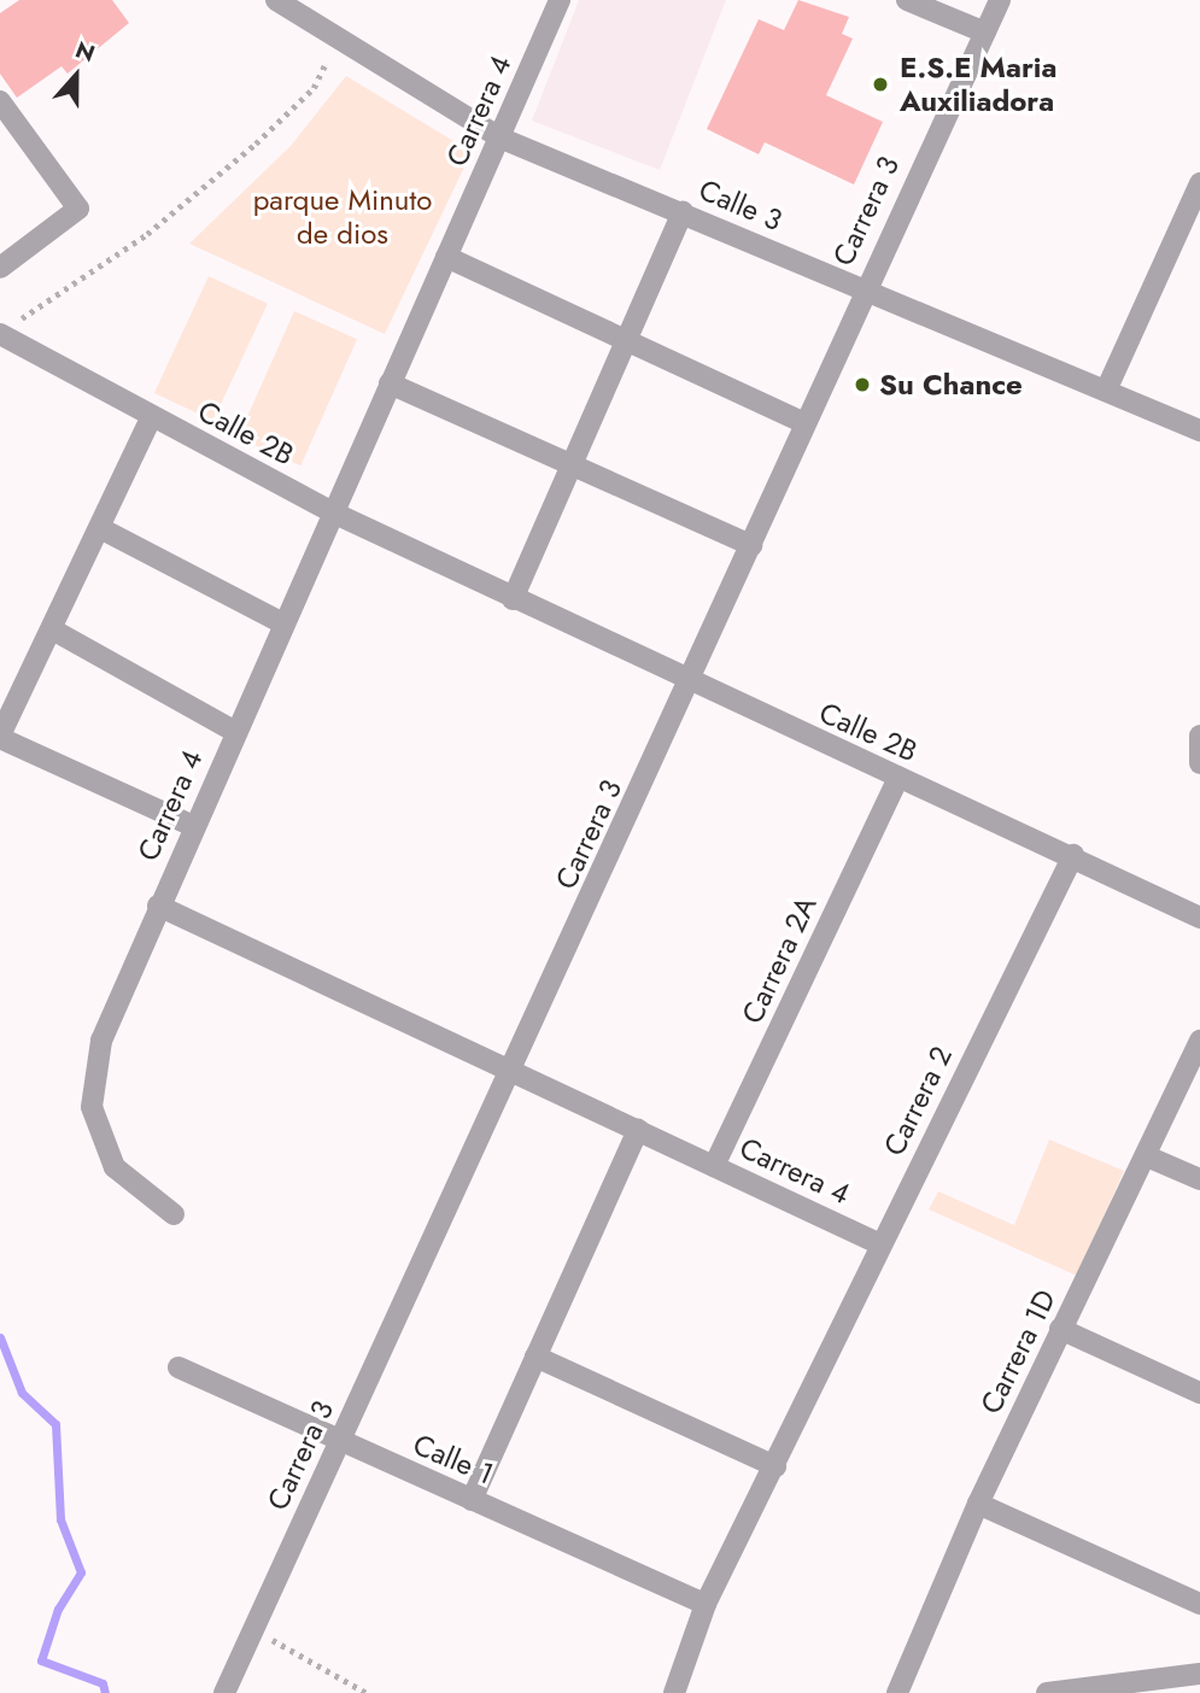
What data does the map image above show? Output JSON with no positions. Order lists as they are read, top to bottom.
{
  "streets": {
    "street": [
      "Carrera 4",
      "Calle 3",
      "Carrera 3",
      "Calle 2B",
      "Carrera 2A",
      "Carrera 2",
      "Carrera 1D",
      "Calle 1"
    ]
  },
  "crossings": [
    ["Carrera 4", "Calle 3"],
    ["Carrera 4", "Carrera 3"],
    ["Carrera 4", "Calle 2B"],
    ["Carrera 4", "Carrera 2A"],
    ["Carrera 4", "Carrera 2"],
    ["Calle 3", "Carrera 3"],
    ["Carrera 3", "Calle 2B"],
    ["Carrera 3", "Calle 1"],
    ["Calle 2B", "Carrera 2A"],
    ["Calle 2B", "Carrera 2"],
    ["Carrera 2", "Calle 1"]
  ],
  "parks": ["parque Minuto de dios"],
  "places": ["E.S.E Maria Auxiliadora", "Su Chance"],
  "north": "top"
}
